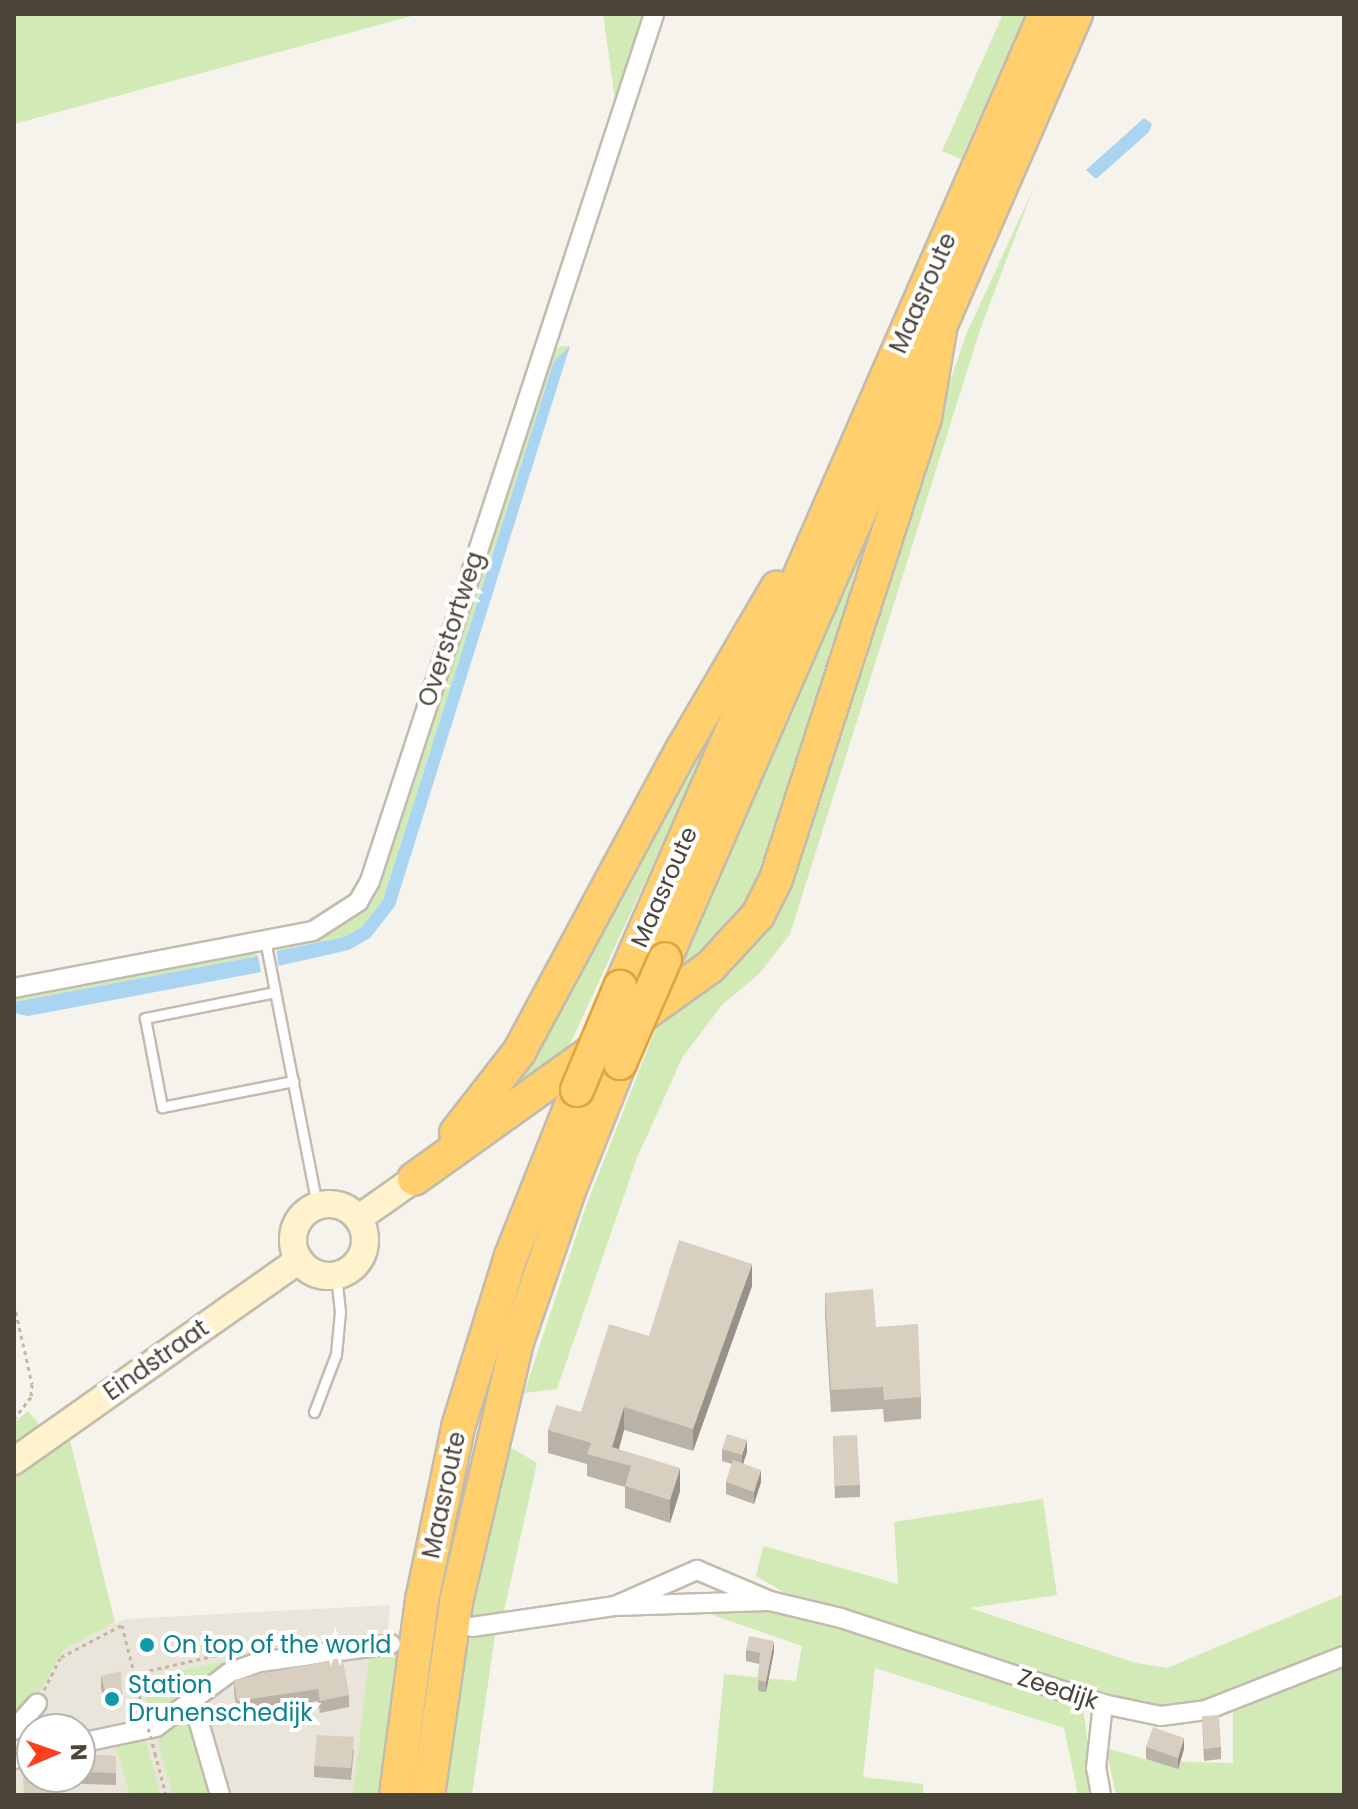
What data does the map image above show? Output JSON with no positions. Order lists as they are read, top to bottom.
{
  "streets": {
    "highway": ["Maasroute"],
    "main road": ["Eindstraat"],
    "street": ["Overstortweg", "Zeedijk"]
  },
  "places": ["On top of the world", "Station Drunenschedijk"],
  "north": "right"
}
